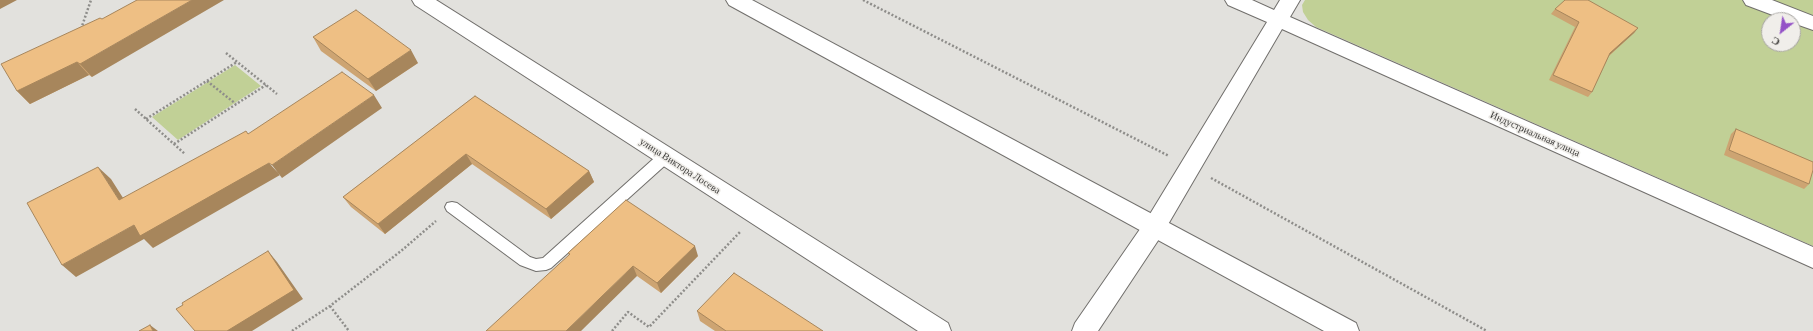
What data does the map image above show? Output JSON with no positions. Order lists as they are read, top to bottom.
{
  "streets": {
    "street": ["Индустриальная улица", "улица Виктора Лосева"]
  },
  "north": "bottom left"
}
